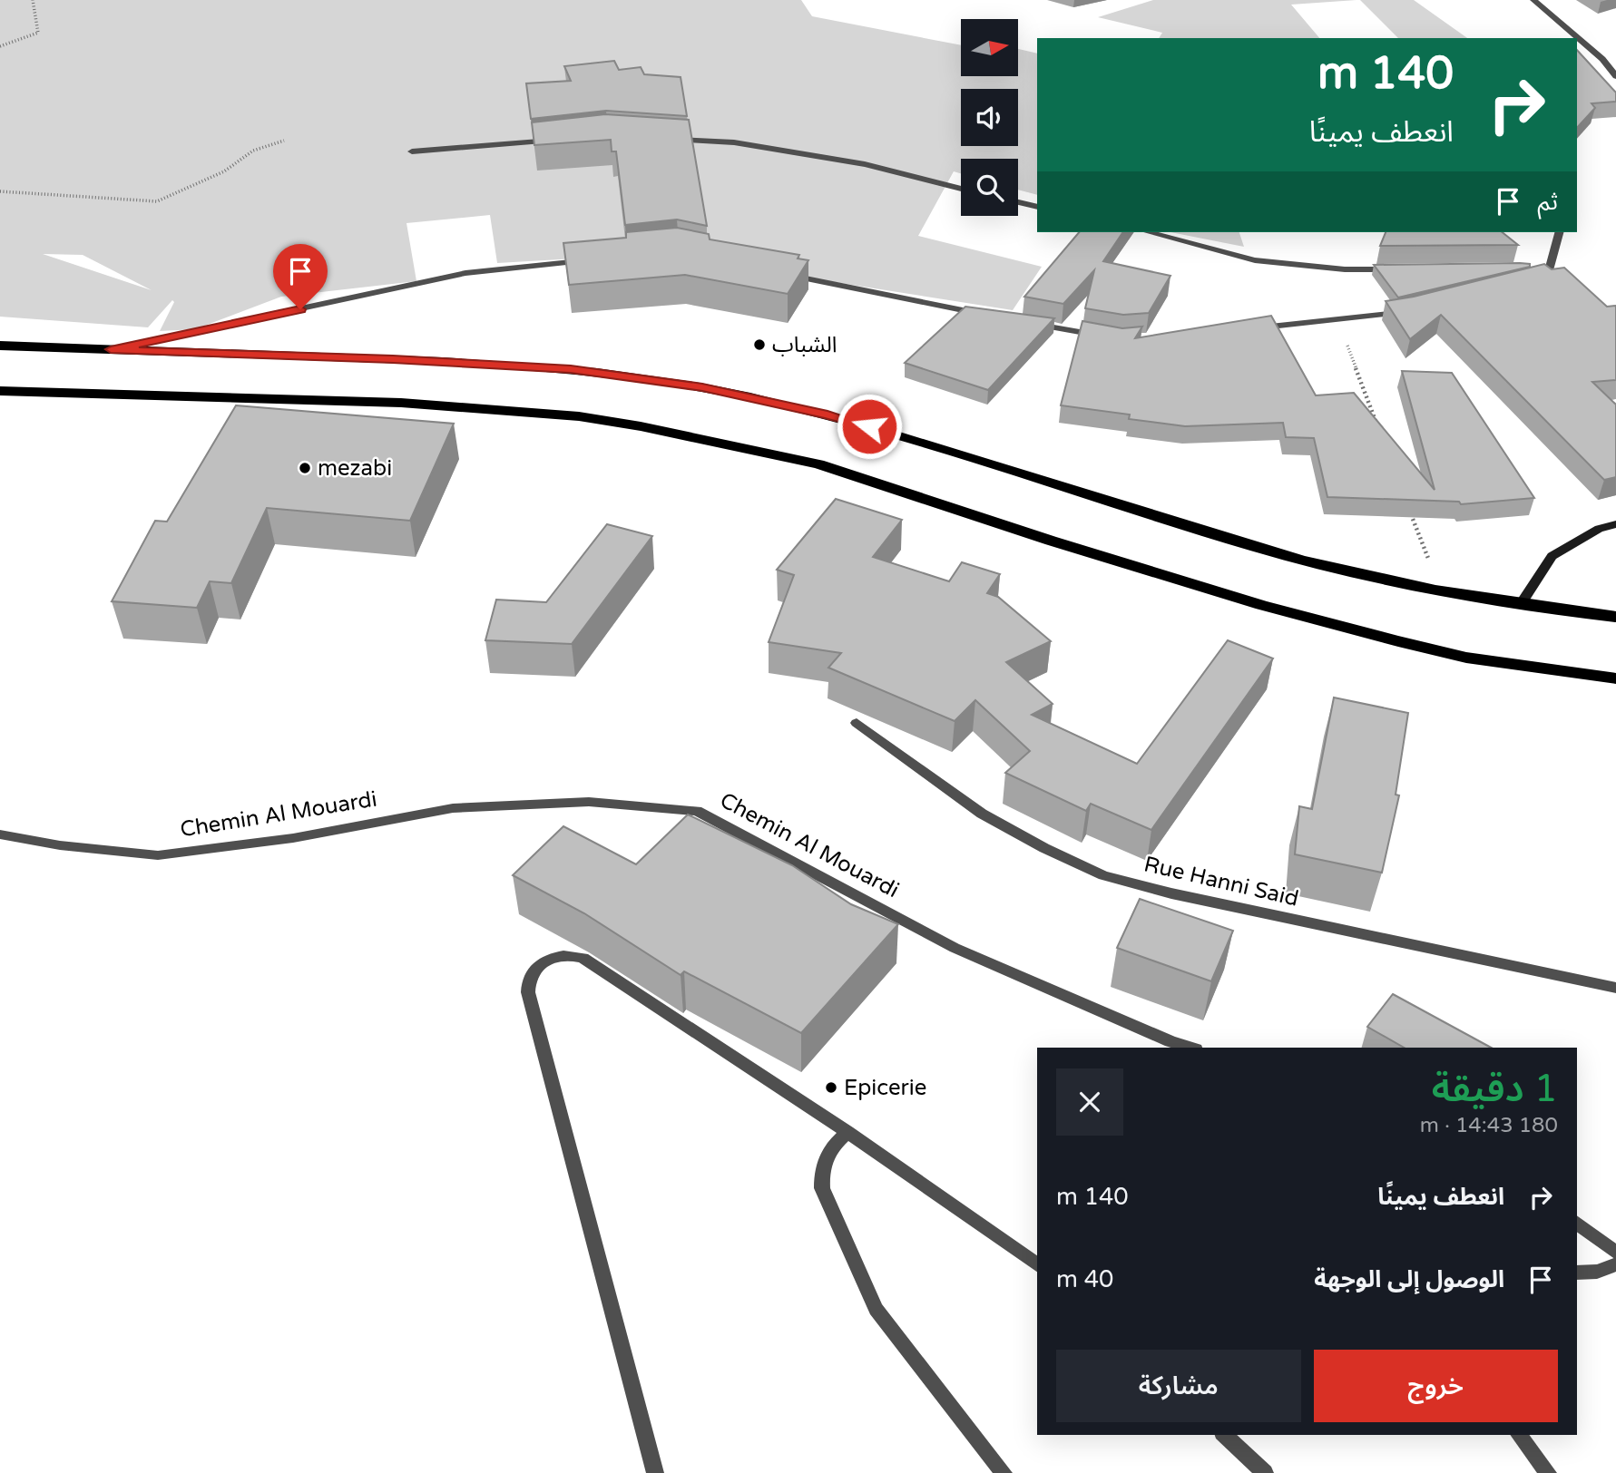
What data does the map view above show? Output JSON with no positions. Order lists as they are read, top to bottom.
{
  "streets": {
    "street": ["Chemin Al Mouardi", "Rue Hanni Said"]
  },
  "places": ["الشباب", "mezabi", "Epicerie"],
  "north": "right",
  "page": {
    "turn": ["140 m", "انعطف يمينًا"],
    "then": "ثم",
    "heading": ["1 دقيقة", "180 m · 14:43"],
    "list": [
      {
        "name": "انعطف يمينًا",
        "value": "140 m"
      },
      {
        "name": "الوصول إلى الوجهة",
        "value": "40 m"
      }
    ],
    "buttons": ["خروج", "مشاركة"]
  }
}
